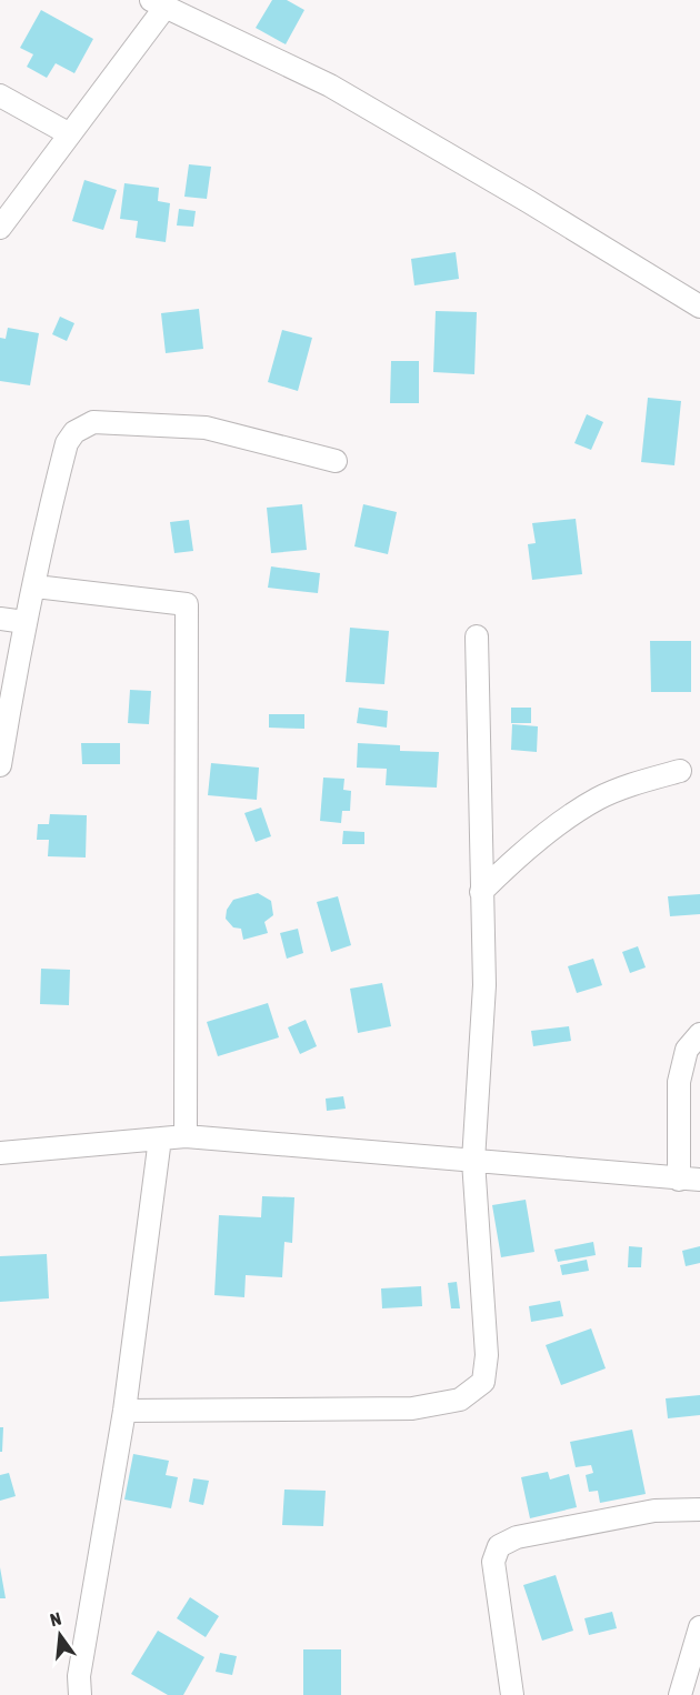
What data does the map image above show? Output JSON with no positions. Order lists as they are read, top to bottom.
{
  "north": "top"
}
